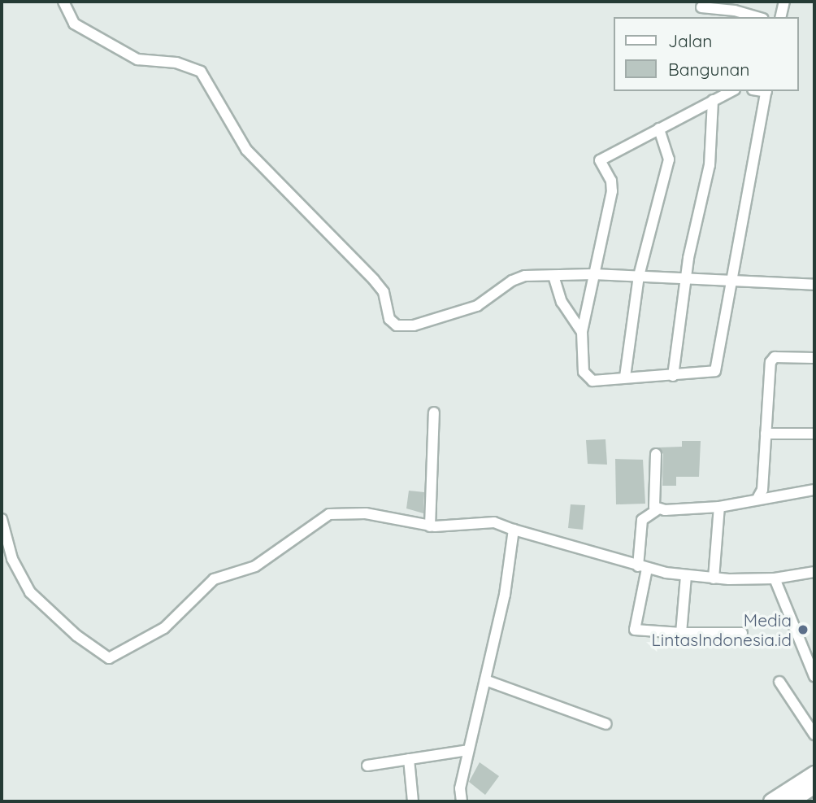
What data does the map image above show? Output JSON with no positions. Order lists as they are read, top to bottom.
{
  "places": ["Media LintasIndonesia.id"],
  "legend": ["Jalan", "Bangunan"]
}
